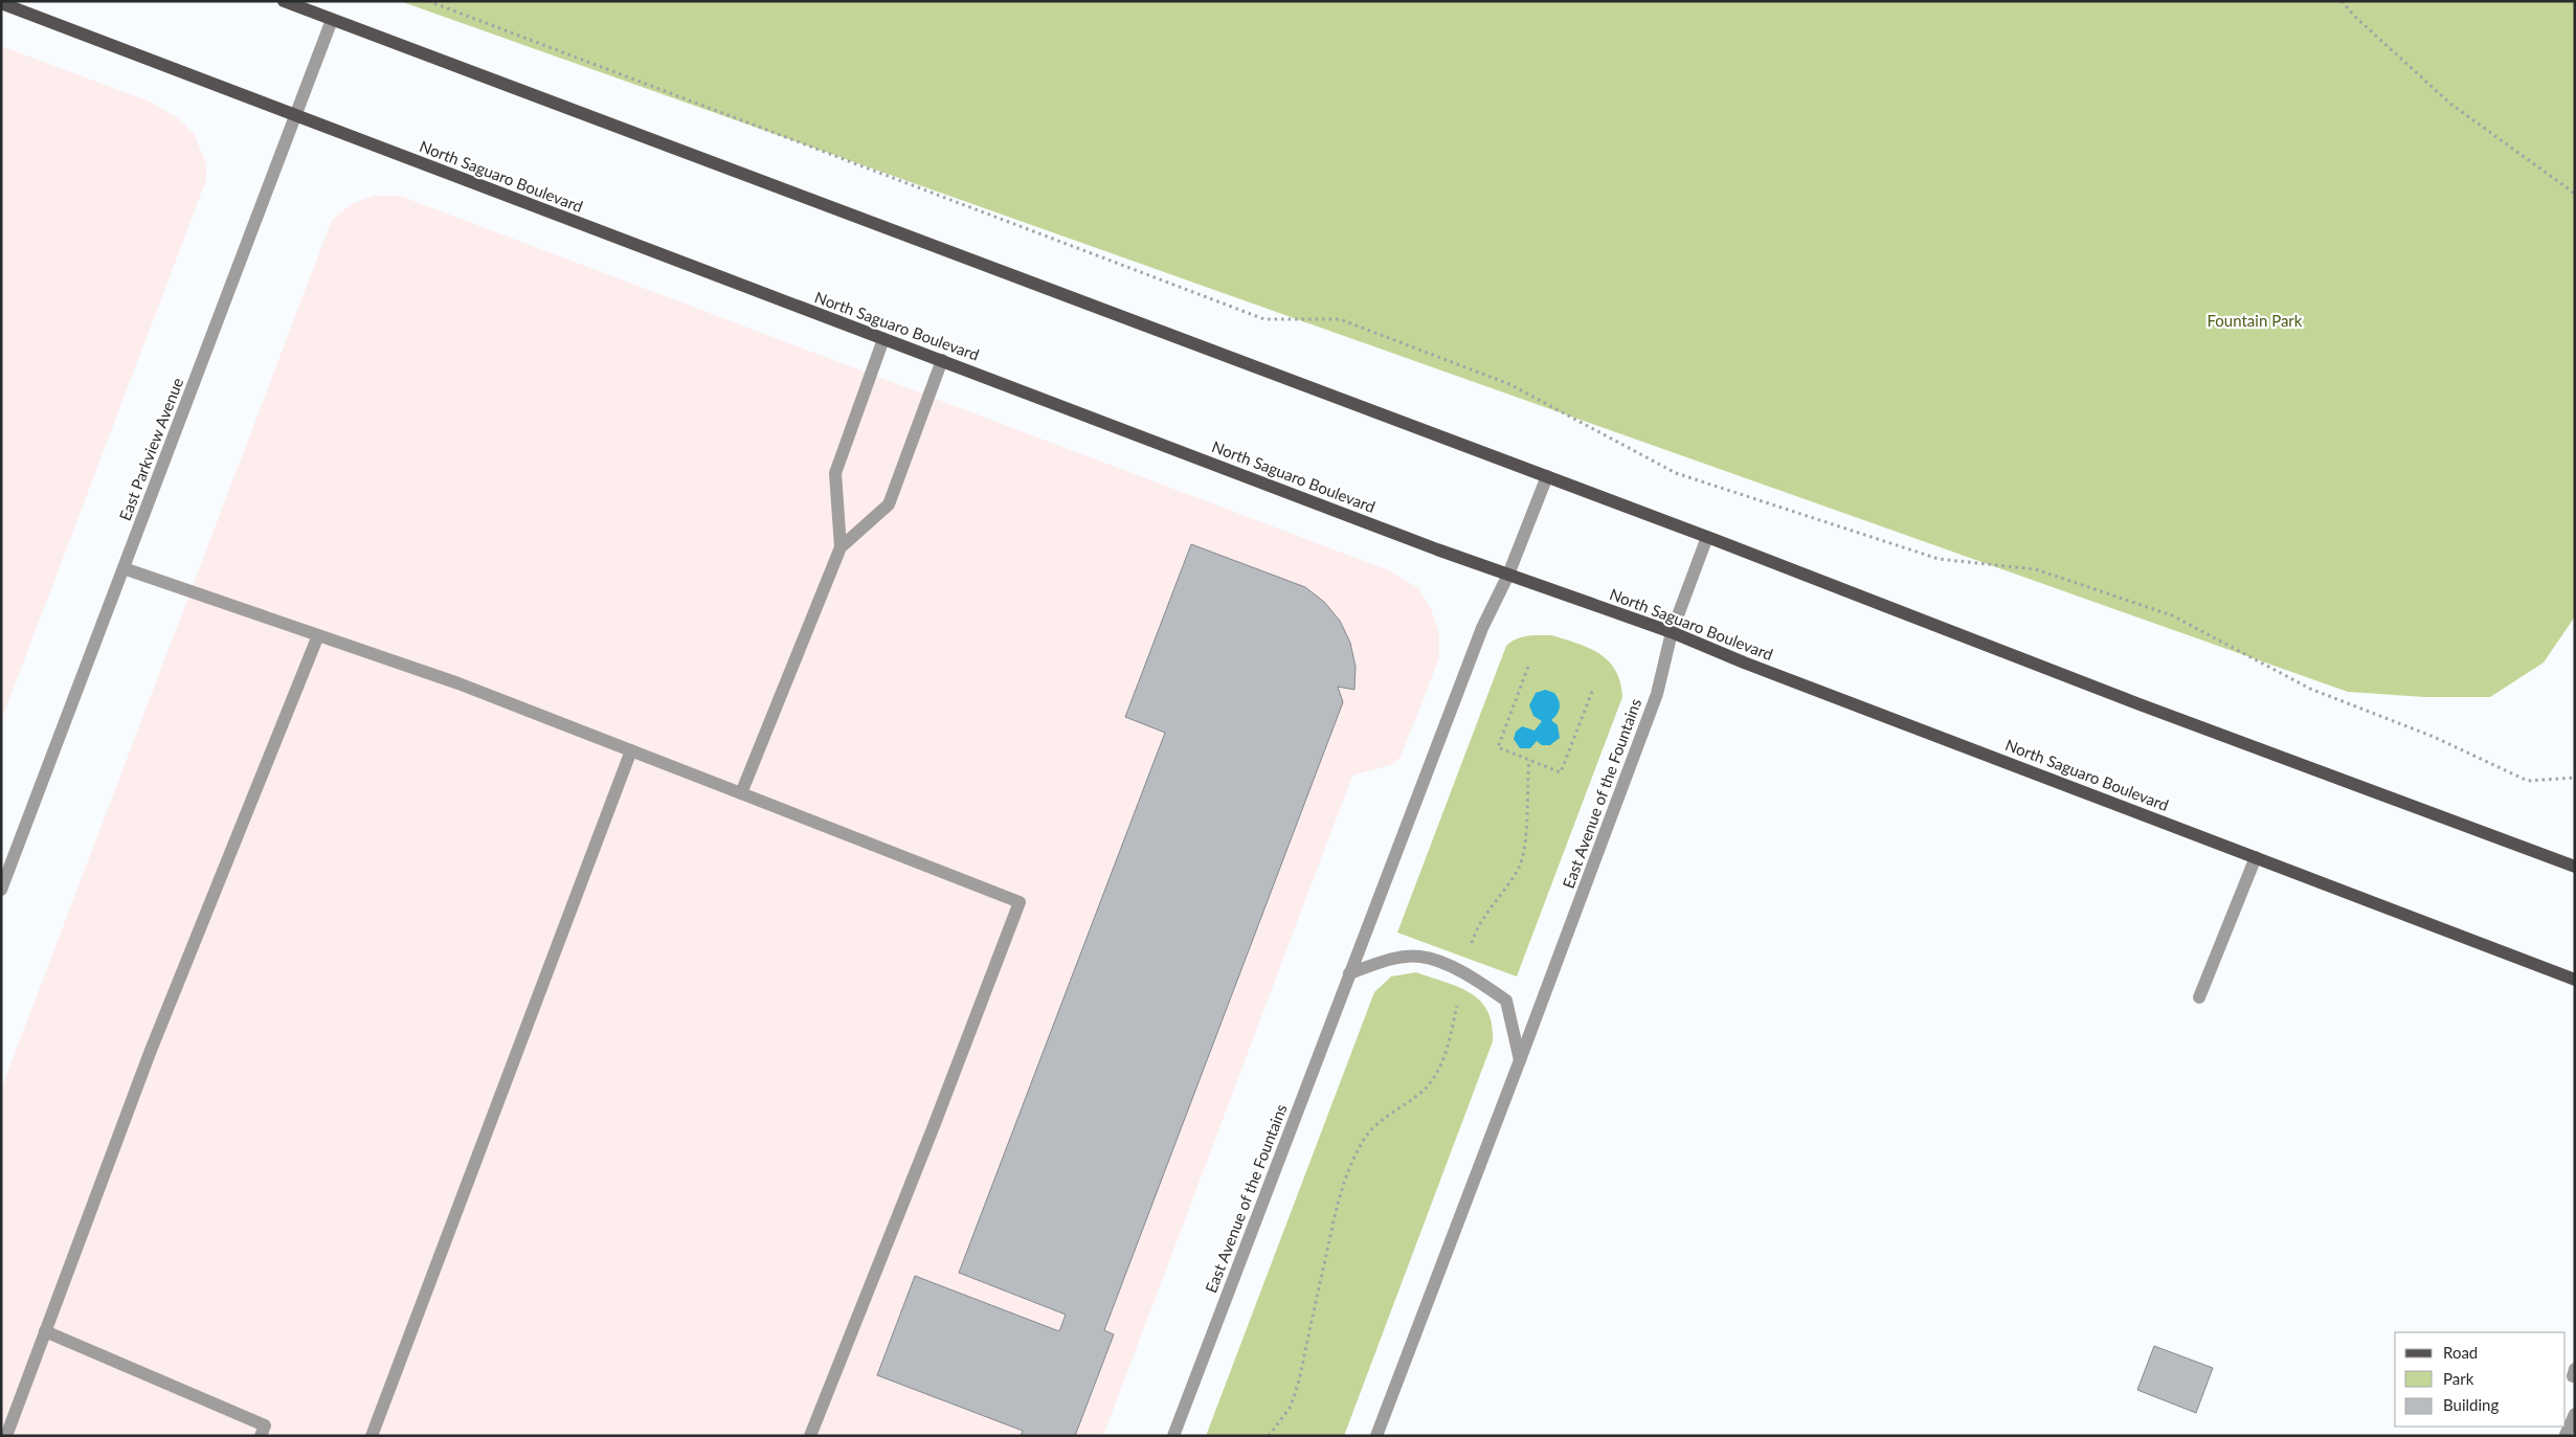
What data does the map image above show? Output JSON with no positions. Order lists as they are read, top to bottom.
{
  "streets": {
    "main road": ["North Saguaro Boulevard"],
    "street": ["East Parkview Avenue", "East Avenue of the Fountains"]
  },
  "crossings": [
    ["North Saguaro Boulevard", "East Parkview Avenue"],
    ["North Saguaro Boulevard", "East Avenue of the Fountains"]
  ],
  "parks": ["Fountain Park"],
  "legend": ["Road", "Park", "Building"]
}
